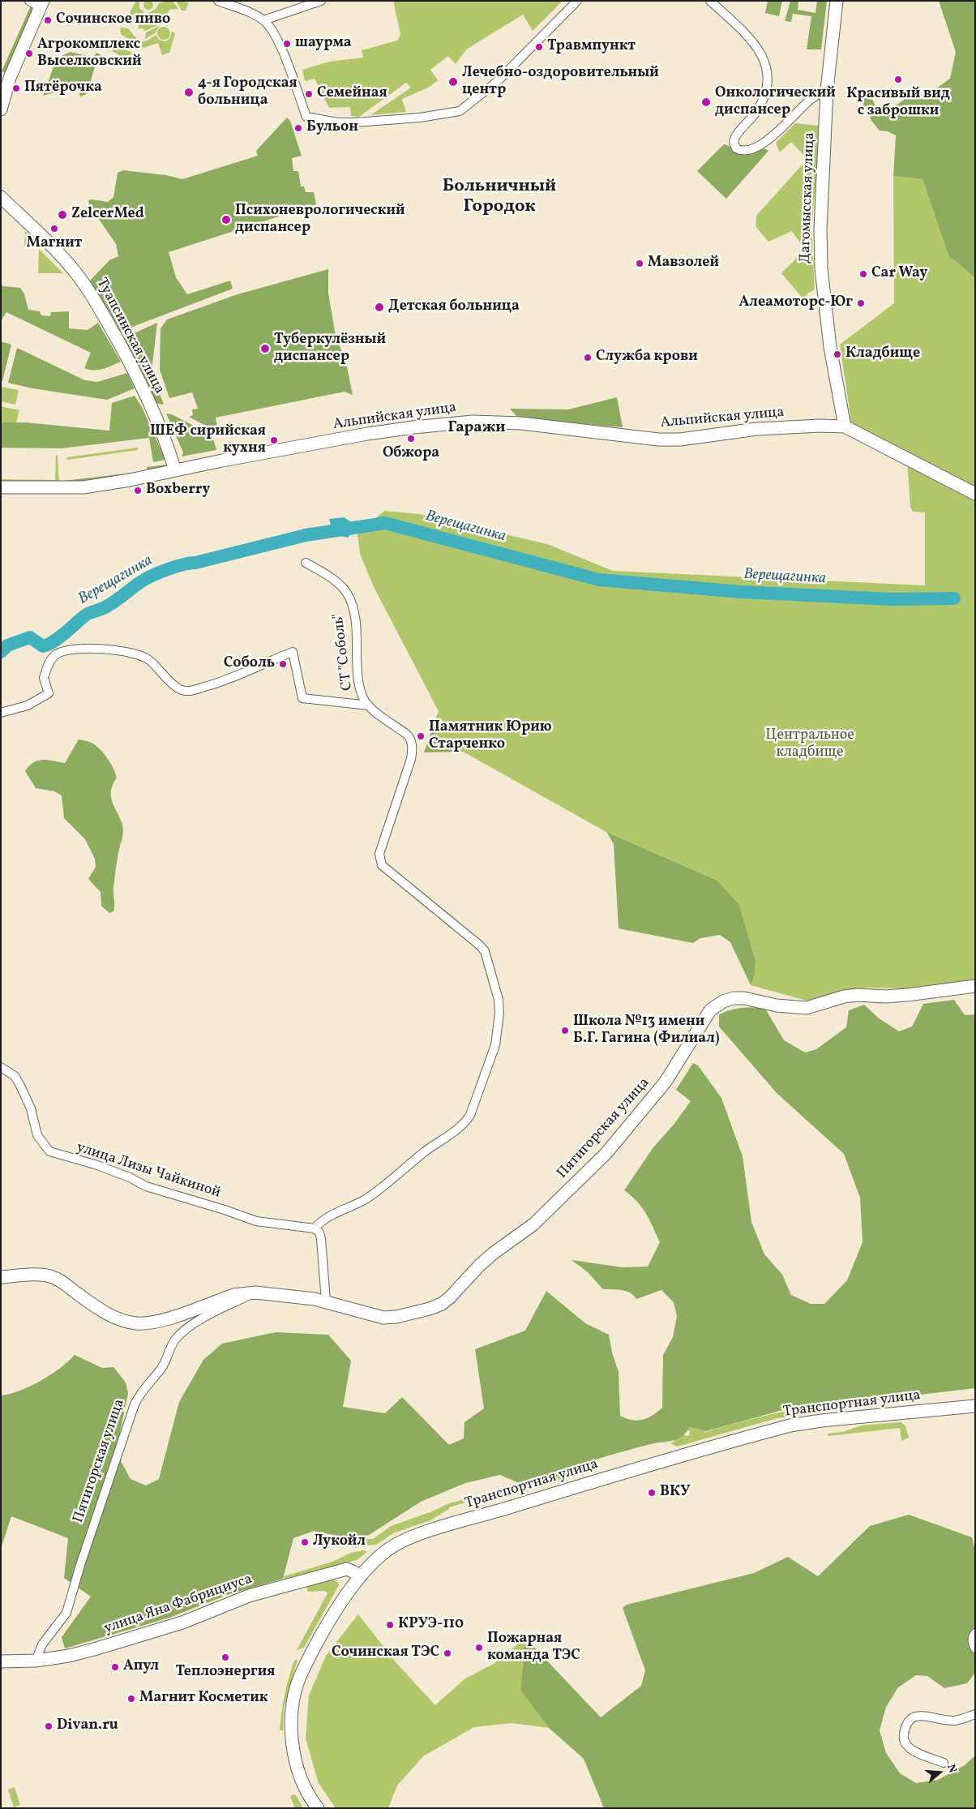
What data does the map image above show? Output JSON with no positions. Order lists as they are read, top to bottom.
{
  "streets": {
    "street": [
      "Дагомысская улица",
      "Туапсинская улица",
      "Альпийская улица",
      "СТ \"Соболь\"",
      "Пятигорская улица",
      "улица Лизы Чайкиной",
      "Транспортная улица",
      "улица Яна Фабрициуса"
    ]
  },
  "crossings": [
    ["Дагомысская улица", "Альпийская улица"],
    ["Туапсинская улица", "Альпийская улица"],
    ["СТ \"Соболь\"", "улица Лизы Чайкиной"],
    ["Пятигорская улица", "улица Яна Фабрициуса"],
    ["Транспортная улица", "улица Яна Фабрициуса"]
  ],
  "districts": ["Больничный Городок", "Гаражи"],
  "water": ["Верещагинка"],
  "parks": ["Центральное кладбище"],
  "places": [
    "Сочинское пиво",
    "шаурма",
    "Травмпункт",
    "Агрокомплекс Выселковский",
    "Красивый вид с заброшки",
    "Лечебно-оздоровительный центр",
    "Пятёрочка",
    "4-я Городская больница",
    "Семейная",
    "Онкологический диспансер",
    "Бульон",
    "ZelcerMed",
    "Психоневрологический диспансер",
    "Магнит",
    "Мавзолей",
    "Car Way",
    "Алеамоторс-Юг",
    "Детская больница",
    "Туберкулёзный диспансер",
    "Кладбище",
    "Служба крови",
    "Обжора",
    "ШЕФ сирийская кухня",
    "Boxberry",
    "Соболь",
    "Памятник Юрию Старченко",
    "Школа №13 имени Б.Г. Гагина (Филиал)",
    "ВКУ",
    "Лукойл",
    "КРУЭ-110",
    "Пожарная команда ТЭС",
    "Сочинская ТЭС",
    "Теплоэнергия",
    "Апул",
    "Магнит Косметик",
    "Divan.ru"
  ],
  "north": "right"
}
